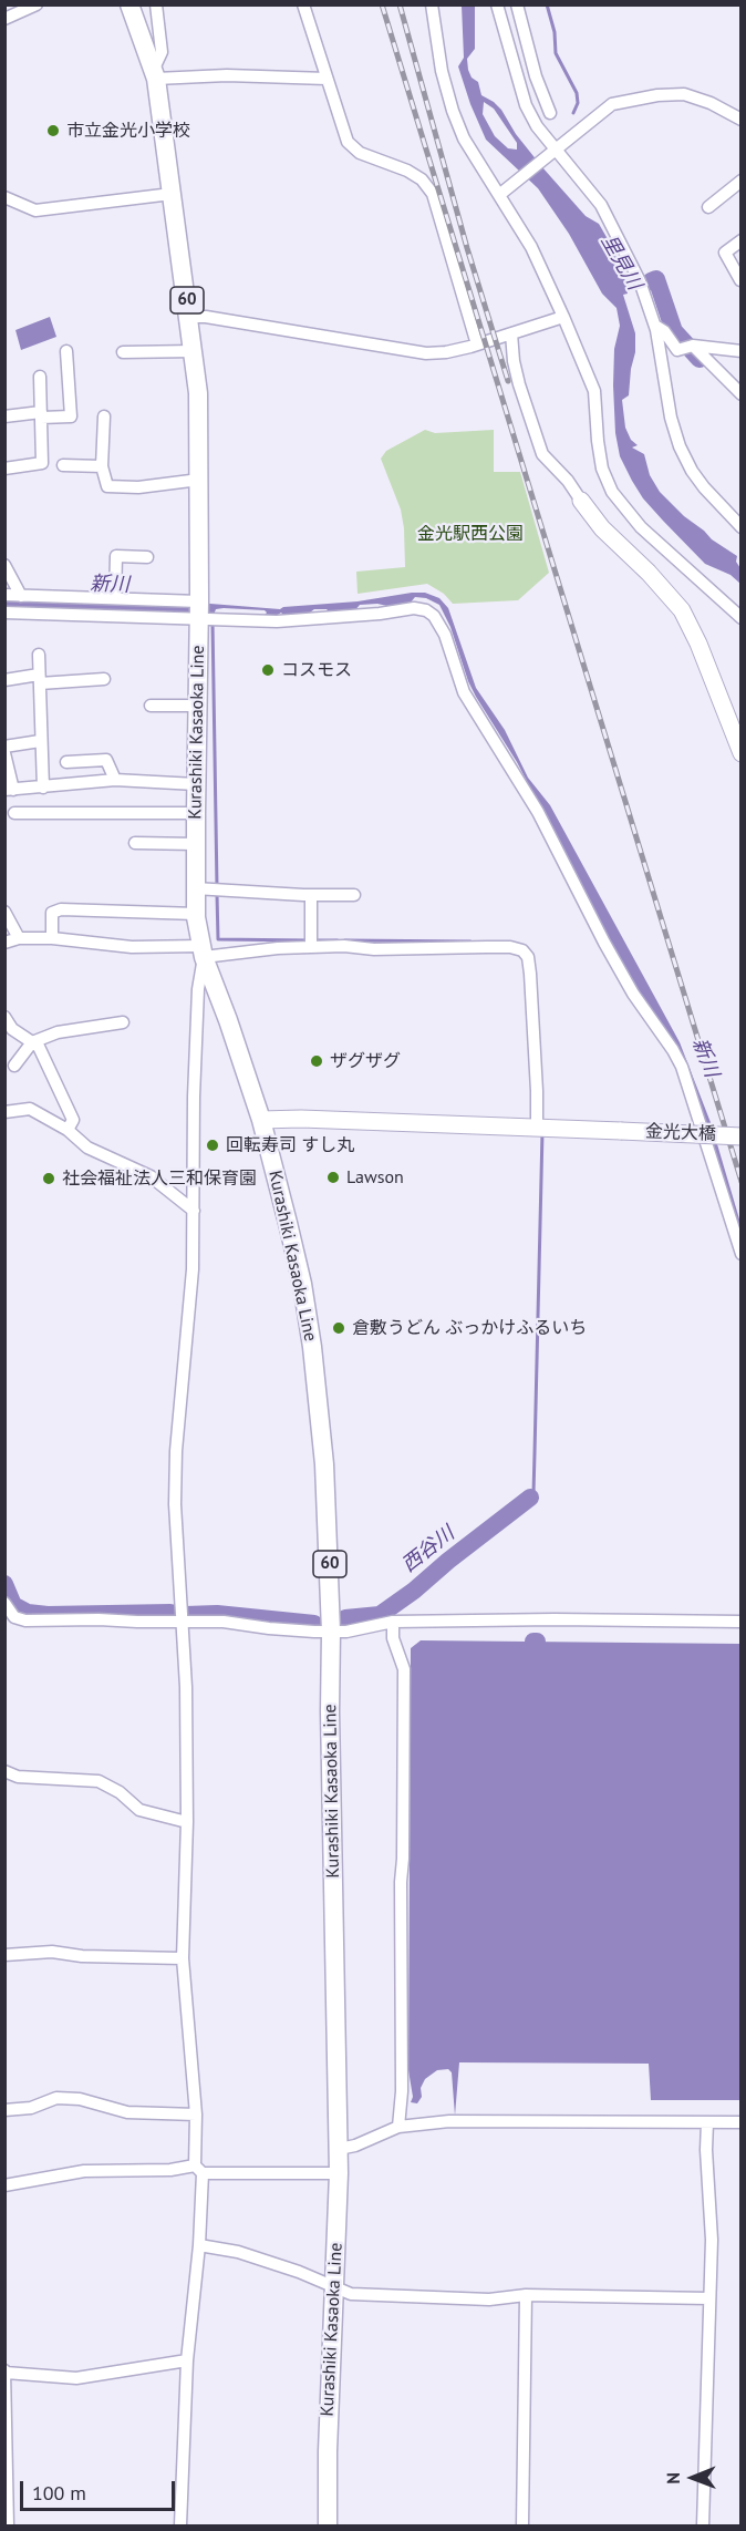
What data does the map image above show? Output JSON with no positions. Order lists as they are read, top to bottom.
{
  "streets": {
    "main road": ["60", "Kurashiki Kasaoka Line"],
    "street": ["金光大橋"]
  },
  "crossings": [
    ["Kurashiki Kasaoka Line", "金光大橋"]
  ],
  "water": ["里見川", "新川", "西谷川"],
  "parks": ["金光駅西公園"],
  "places": [
    "市立金光小学校",
    "コスモス",
    "ザグザグ",
    "回転寿司 すし丸",
    "Lawson",
    "社会福祉法人三和保育園",
    "倉敷うどん ぶっかけふるいち"
  ],
  "scale_bar": "100 m",
  "north": "left"
}
